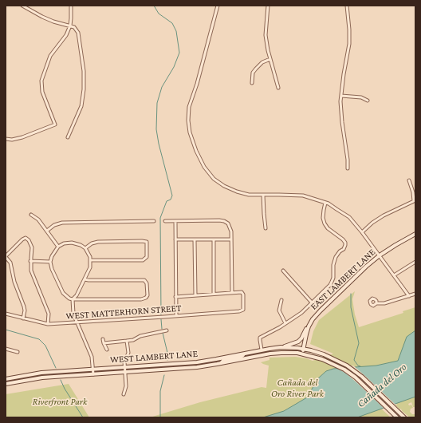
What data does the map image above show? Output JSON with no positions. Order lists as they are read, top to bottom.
{
  "streets": {
    "main road": ["EAST LAMBERT LANE", "WEST LAMBERT LANE"],
    "street": ["WEST MATTERHORN STREET"]
  },
  "crossings": [
    ["EAST LAMBERT LANE", "WEST LAMBERT LANE"]
  ],
  "water": ["Cañada del Oro"],
  "parks": ["Cañada del Oro River Park", "Riverfront Park"]
}
